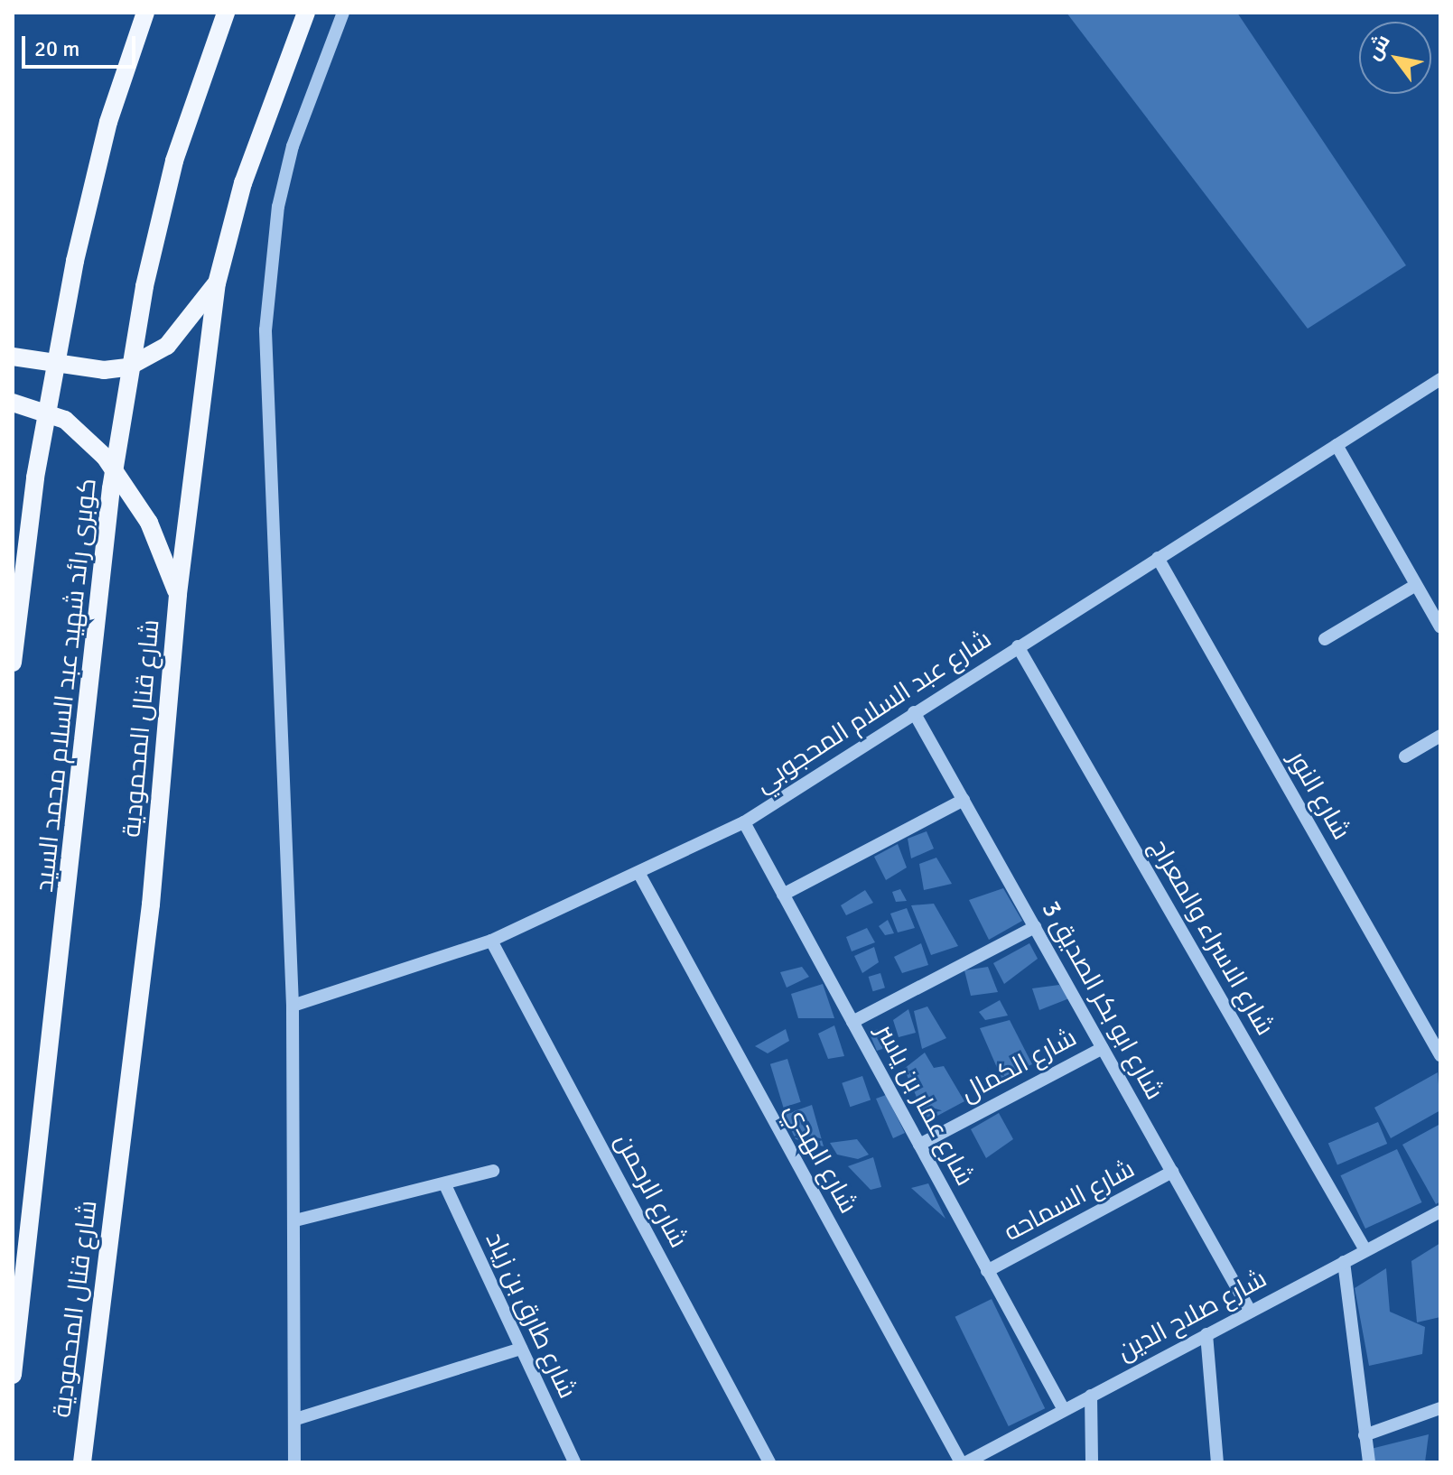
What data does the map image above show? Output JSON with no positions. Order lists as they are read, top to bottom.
{
  "streets": {
    "main road": ["كوبرى رائد شهيد عبد السلام محمد السيد", "شارع قنال المحمودية"],
    "street": [
      "شارع عبد السلام المحجوبي",
      "شارع النور",
      "شارع الاسراء والمعراج",
      "شارع ابو بكر الصديق 3",
      "شارع الكمال",
      "شارع عمار بن ياسر",
      "شارع الهدي",
      "شارع الرحمن",
      "شارع السماحه",
      "شارع طارق بن زياد",
      "شارع صلاح الدين"
    ]
  },
  "crossings": [
    ["شارع عبد السلام المحجوبي", "شارع النور"],
    ["شارع عبد السلام المحجوبي", "شارع الاسراء والمعراج"],
    ["شارع عبد السلام المحجوبي", "شارع ابو بكر الصديق 3"],
    ["شارع عبد السلام المحجوبي", "شارع عمار بن ياسر"],
    ["شارع عبد السلام المحجوبي", "شارع الهدي"],
    ["شارع عبد السلام المحجوبي", "شارع الرحمن"],
    ["شارع الاسراء والمعراج", "شارع صلاح الدين"],
    ["شارع ابو بكر الصديق 3", "شارع الكمال"],
    ["شارع ابو بكر الصديق 3", "شارع السماحه"],
    ["شارع ابو بكر الصديق 3", "شارع صلاح الدين"],
    ["شارع الكمال", "شارع عمار بن ياسر"],
    ["شارع عمار بن ياسر", "شارع السماحه"],
    ["شارع عمار بن ياسر", "شارع صلاح الدين"]
  ],
  "scale_bar": "20 m",
  "north": "top left"
}
